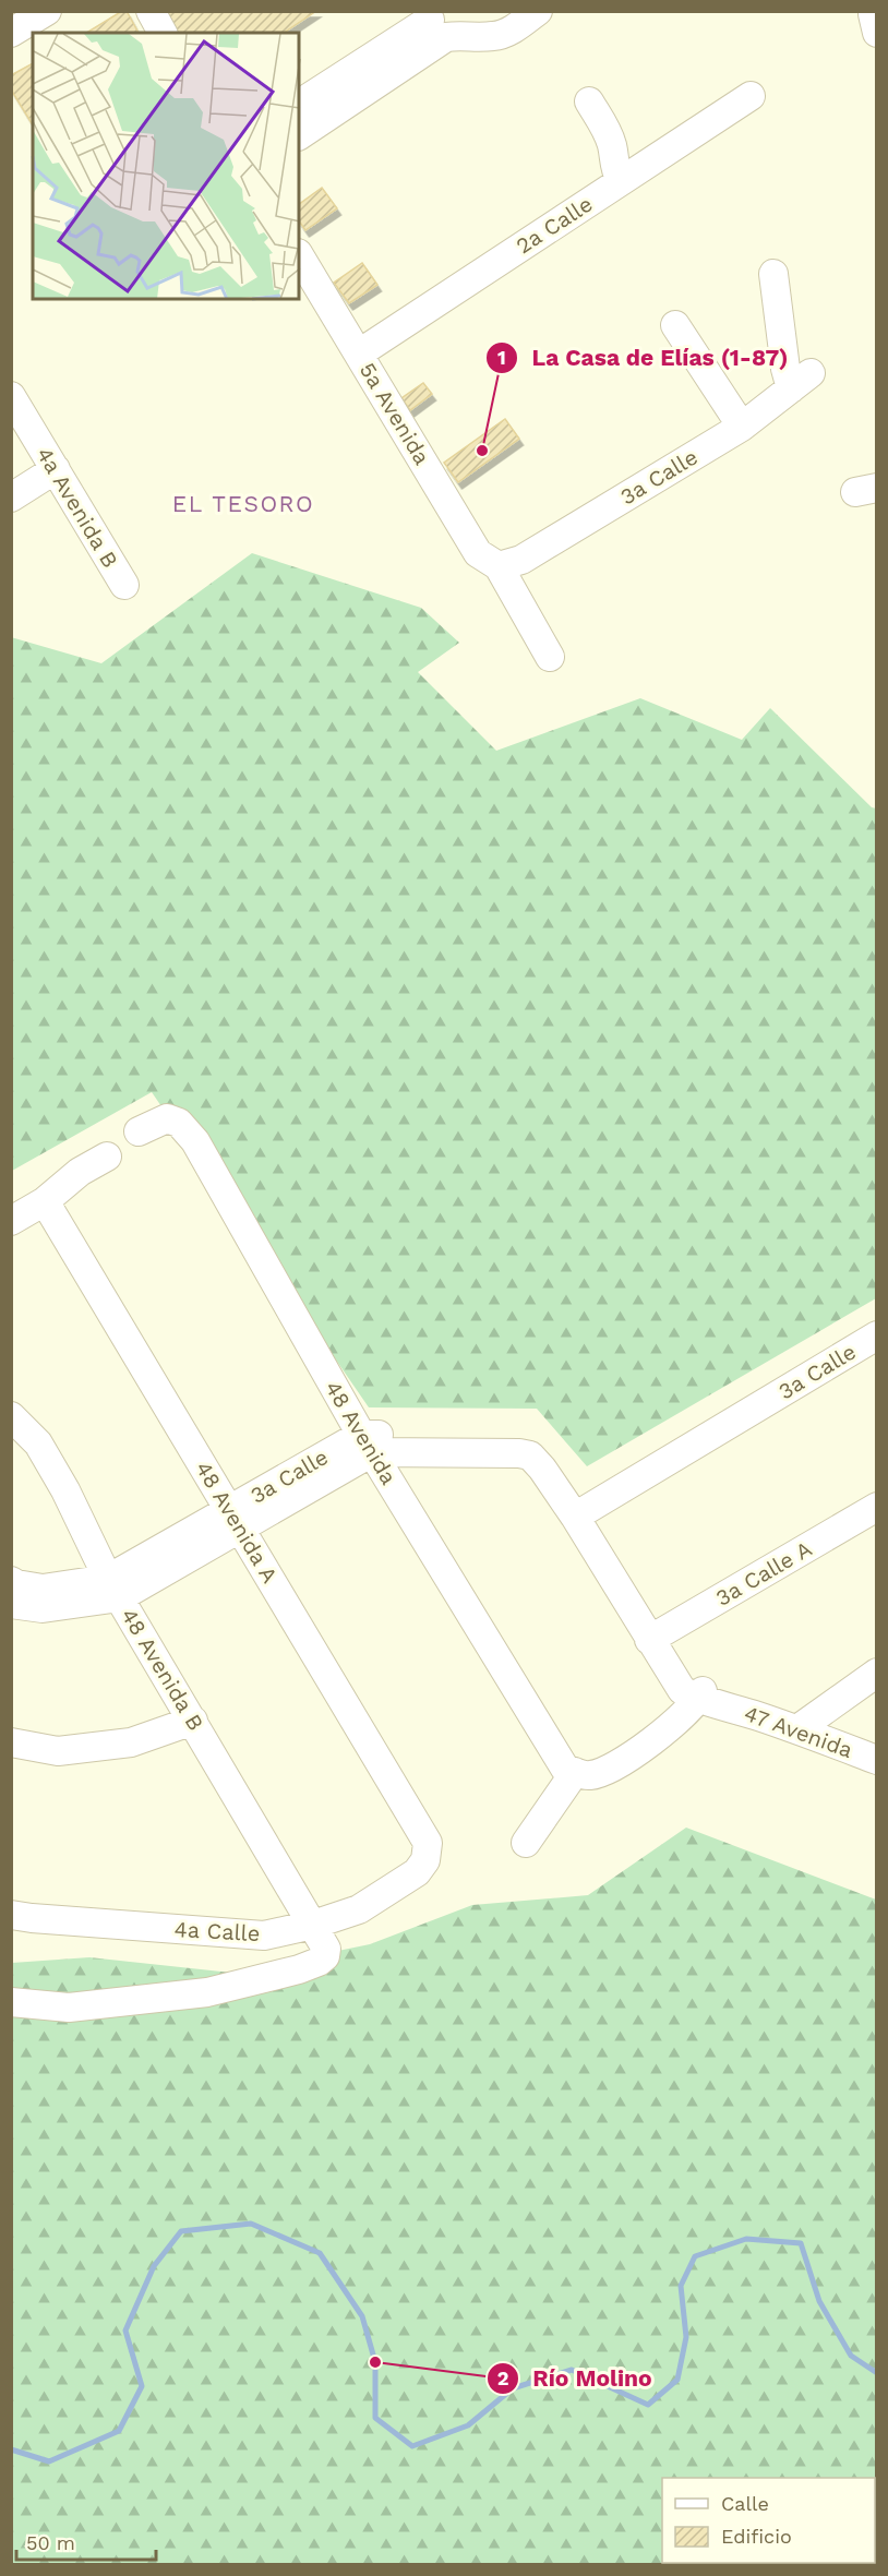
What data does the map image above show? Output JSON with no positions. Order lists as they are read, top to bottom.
{
  "streets": {
    "street": [
      "2a Calle",
      "5a Avenida",
      "3a Calle",
      "4a Avenida B",
      "48 Avenida",
      "48 Avenida A",
      "3a Calle A",
      "48 Avenida B",
      "47 Avenida",
      "4a Calle"
    ]
  },
  "crossings": [
    ["2a Calle", "5a Avenida"],
    ["5a Avenida", "3a Calle"],
    ["3a Calle", "48 Avenida"],
    ["3a Calle", "48 Avenida A"],
    ["3a Calle", "3a Calle A"],
    ["3a Calle", "48 Avenida B"],
    ["3a Calle", "47 Avenida"],
    ["48 Avenida A", "4a Calle"],
    ["48 Avenida B", "4a Calle"]
  ],
  "districts": ["EL TESORO"],
  "places": ["La Casa de Elías (1-87)", "Río Molino"],
  "legend": ["Calle", "Edificio"],
  "scale_bar": "50 m"
}
